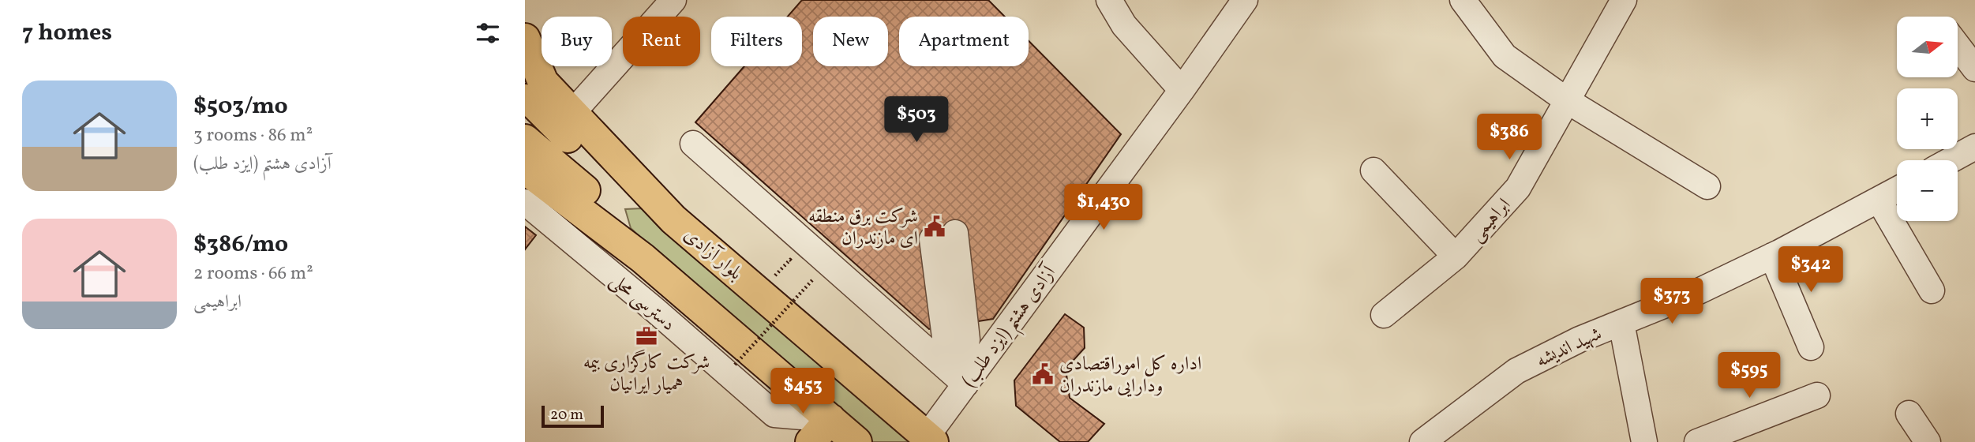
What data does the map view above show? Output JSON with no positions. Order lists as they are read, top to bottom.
{
  "streets": {
    "main road": ["بلوار آزادی"],
    "street": [
      "ابراهیمی",
      "دسترسی محلی",
      "آزادی هشتم (ایزد طلب)",
      "شهید اندیشه"
    ]
  },
  "crossings": [
    ["بلوار آزادی", "آزادی هشتم (ایزد طلب)"]
  ],
  "places": {
    "public building": ["شرکت برق منطقه ای مازندران", "اداره کل اموراقتصادی ودارایی مازندران"],
    "office": ["شرکت کارگزاری بیمه همیار ایرانیان"]
  },
  "scale_bar": "20 m",
  "north": "right",
  "page": {
    "heading": "7 homes",
    "map_buttons": ["+", "−"],
    "chip": [
      "Buy",
      "Rent",
      "Filters",
      "New",
      "Apartment"
    ],
    "list": [
      {
        "name": "$503/mo",
        "note": "3 rooms · 86 m² · آزادی هشتم (ایزد طلب)"
      },
      {
        "name": "$386/mo",
        "note": "2 rooms · 66 m² · ابراهیمی"
      }
    ],
    "price": [
      "$503",
      "$386",
      "$1,430",
      "$342",
      "$373",
      "$595",
      "$453"
    ],
    "scale": "20 m"
  }
}
